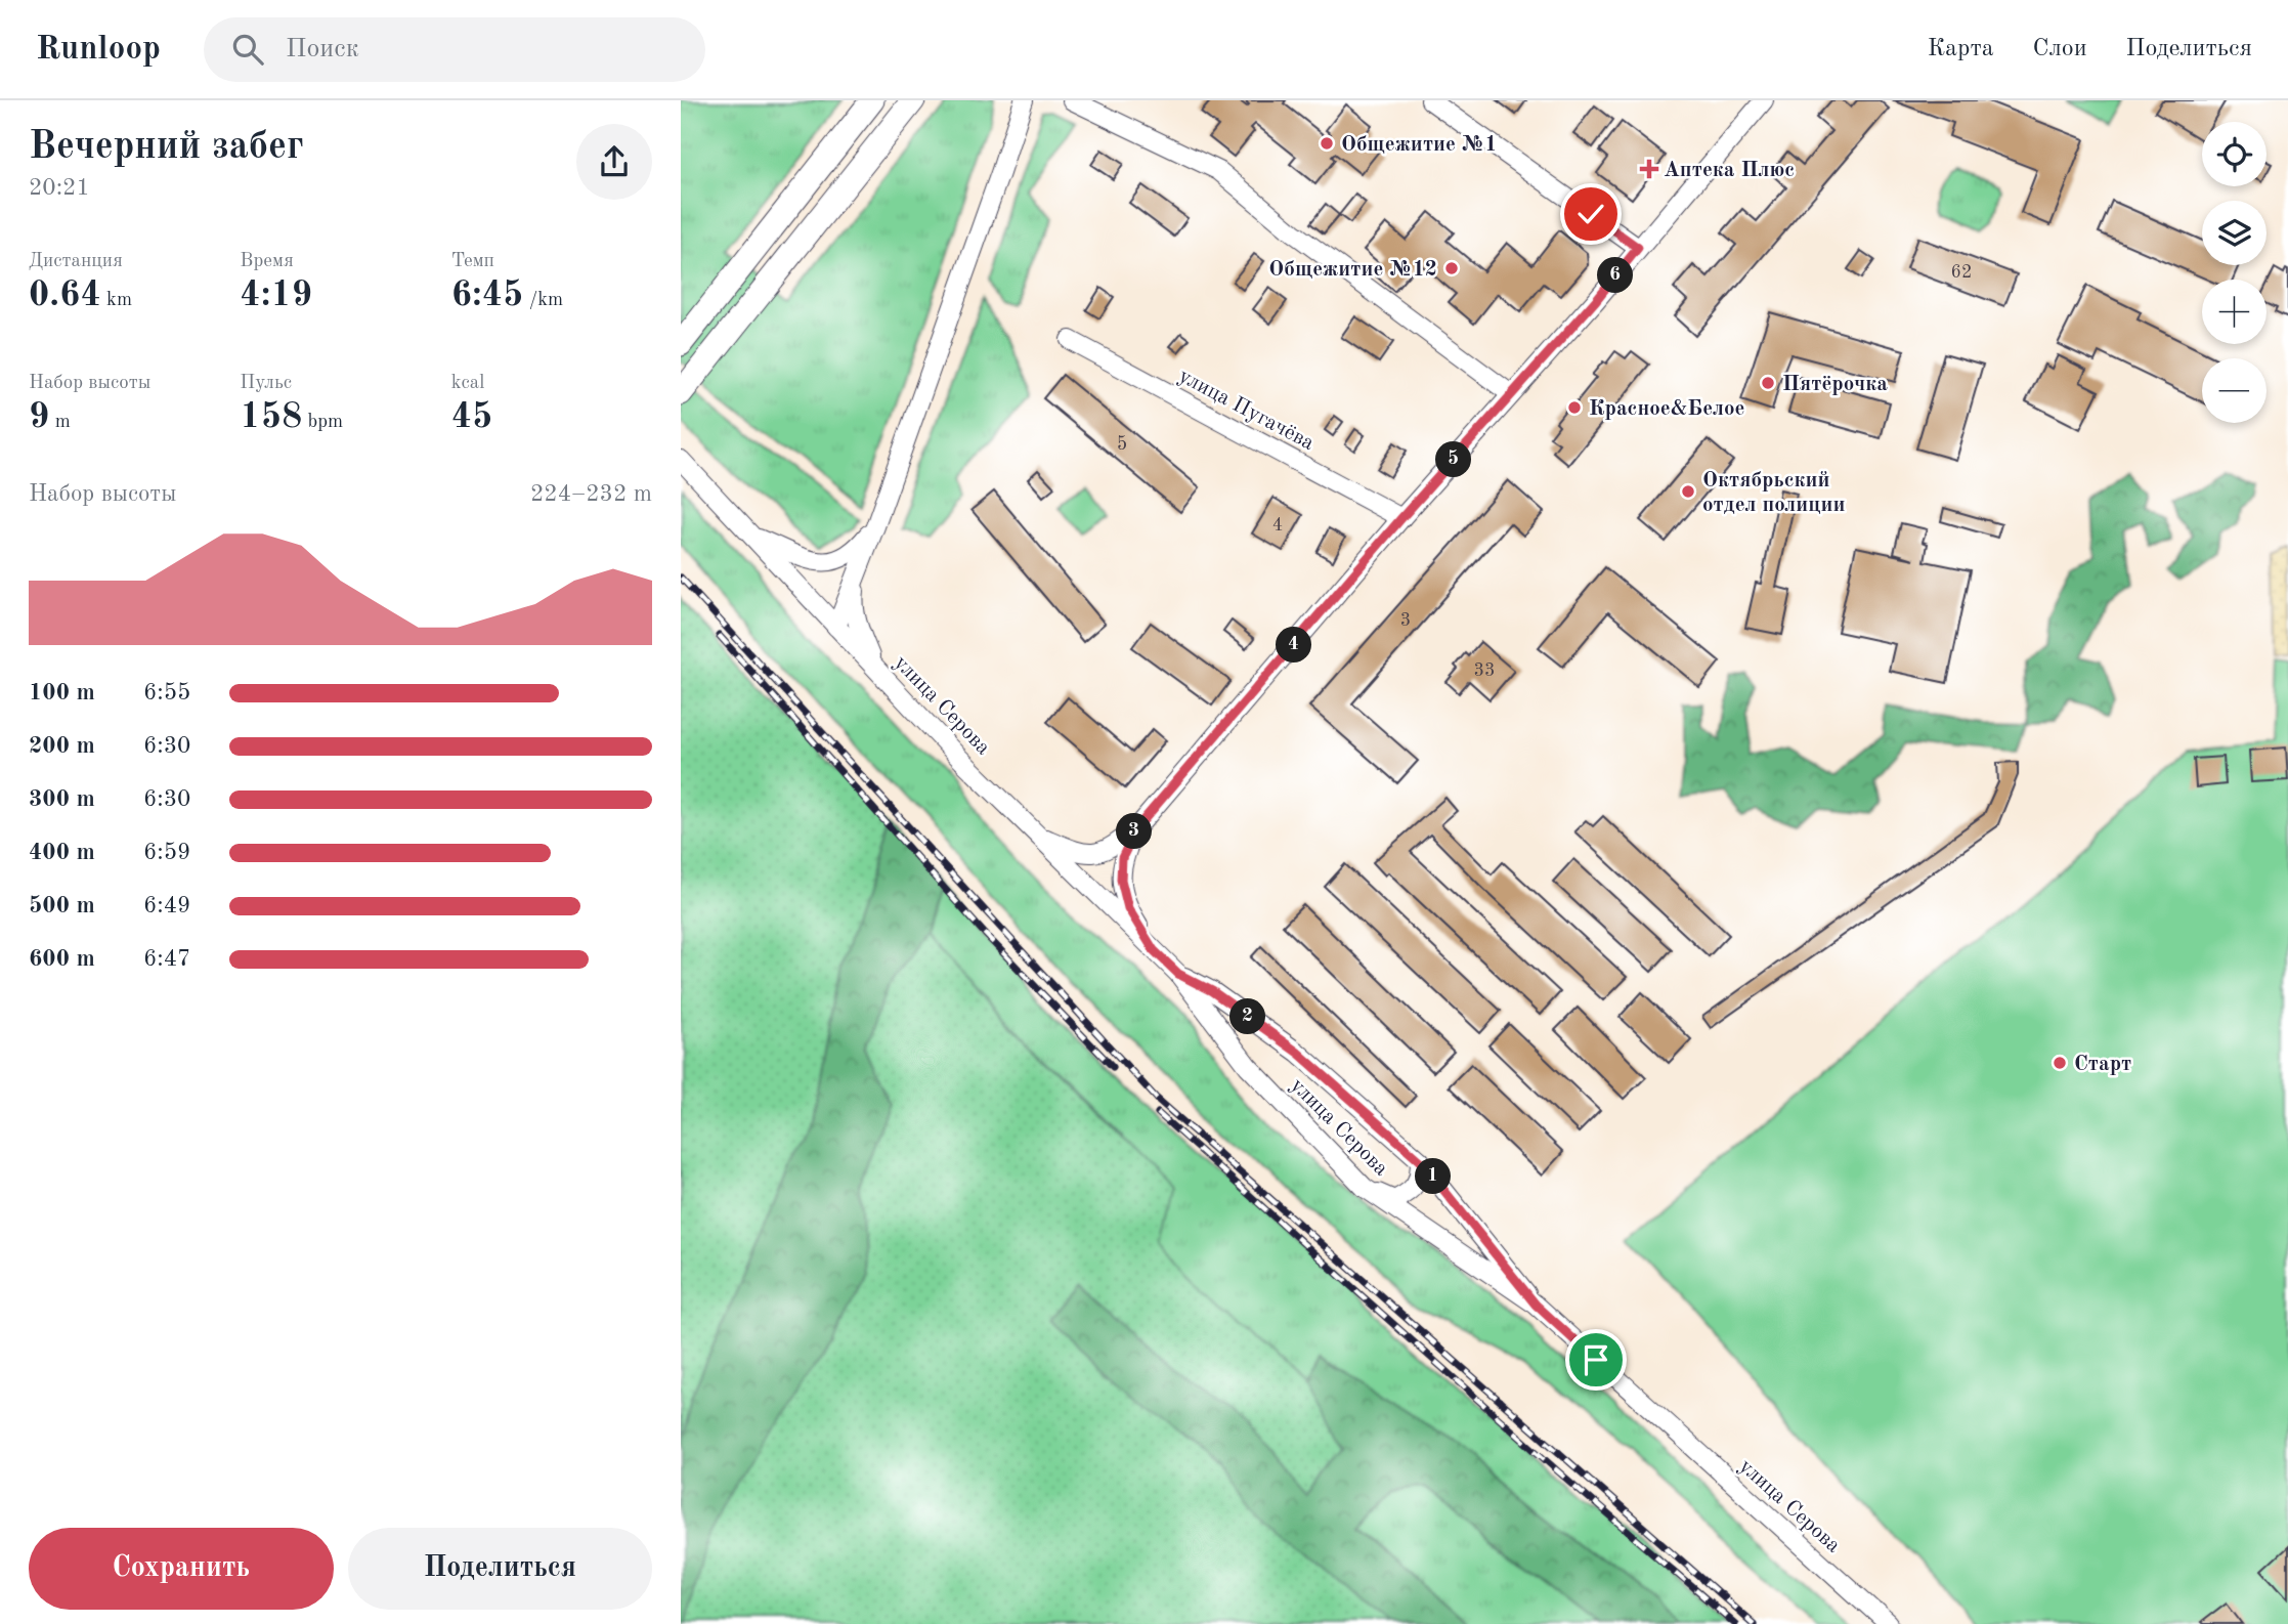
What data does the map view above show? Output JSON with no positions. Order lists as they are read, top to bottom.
{
  "streets": {
    "street": ["улица Пугачёва", "улица Серова"]
  },
  "places": {
    "other": [
      "Общежитие №1",
      "Общежитие №12",
      "Пятёрочка",
      "Красное&Белое",
      "Октябрьский отдел полиции",
      "Старт"
    ],
    "health": ["Аптека Плюс"]
  },
  "house_numbers": [
    "62",
    "5",
    "4",
    "3",
    "33"
  ],
  "page": {
    "header": "Runloop",
    "search": "Поиск",
    "nav": ["Карта", "Слои", "Поделиться"],
    "heading": ["Вечерний забег", "20:21"],
    "map_buttons": ["+", "−"],
    "stats": [
      ["Дистанция", "0.64 km"],
      ["Время", "4:19"],
      ["Темп", "6:45 /km"],
      ["Набор высоты", "9 m"],
      ["Пульс", "158 bpm"],
      ["kcal", "45"]
    ],
    "pins": [
      "6",
      "5",
      "4",
      "3",
      "2",
      "1"
    ],
    "chart": ["Набор высоты", "224–232 m"],
    "list": [
      {
        "name": "100 m",
        "note": "6:55"
      },
      {
        "name": "200 m",
        "note": "6:30"
      },
      {
        "name": "300 m",
        "note": "6:30"
      },
      {
        "name": "400 m",
        "note": "6:59"
      },
      {
        "name": "500 m",
        "note": "6:49"
      },
      {
        "name": "600 m",
        "note": "6:47"
      }
    ],
    "buttons": ["Сохранить", "Поделиться"]
  }
}
